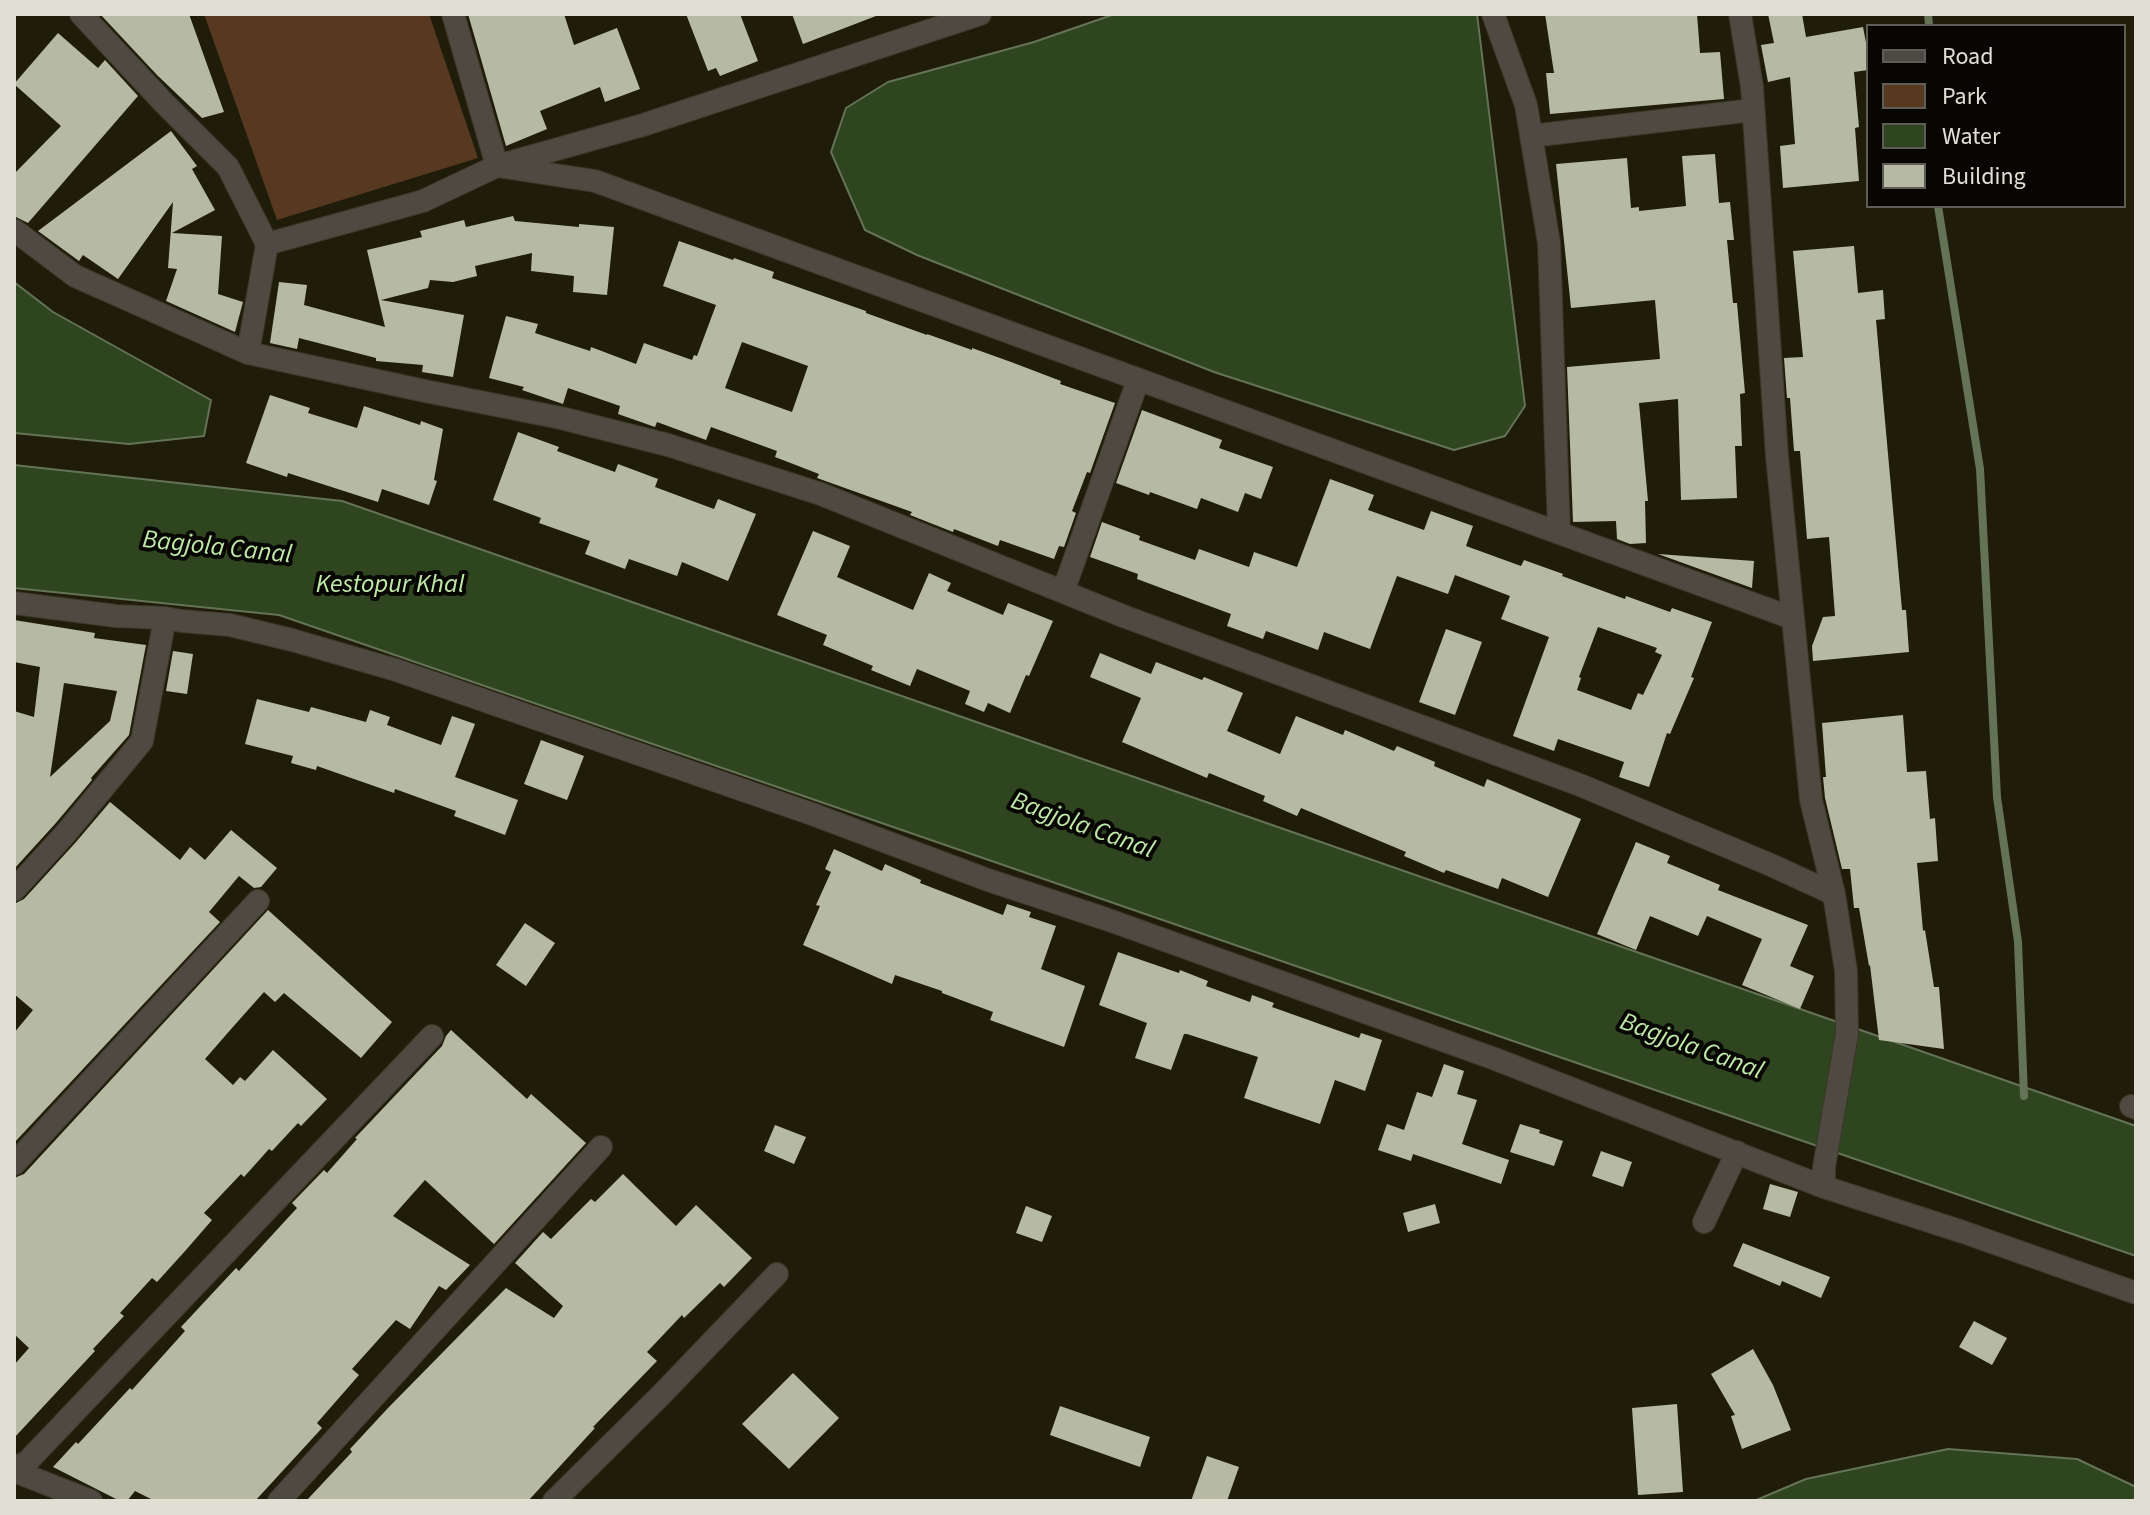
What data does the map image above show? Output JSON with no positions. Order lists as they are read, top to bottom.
{
  "water": ["Bagjola Canal", "Kestopur Khal"],
  "legend": [
    "Road",
    "Park",
    "Water",
    "Building"
  ]
}
